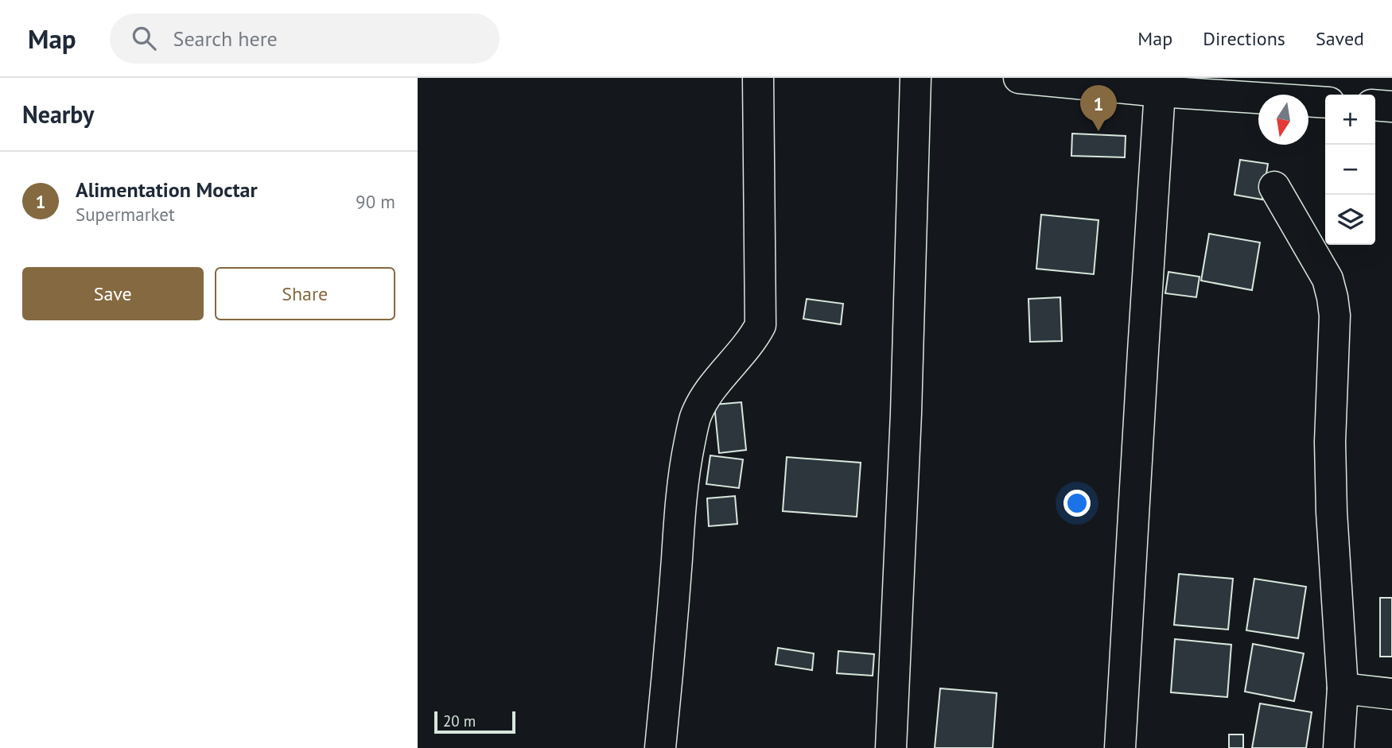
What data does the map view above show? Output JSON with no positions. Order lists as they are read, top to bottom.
{
  "scale_bar": "20 m",
  "north": "bottom",
  "page": {
    "header": "Map",
    "search": "Search here",
    "nav": ["Map", "Directions", "Saved"],
    "heading": "Nearby",
    "pins": "1",
    "map_buttons": ["+", "−"],
    "list": [
      {
        "mark": "1",
        "name": "Alimentation Moctar",
        "note": "Supermarket",
        "value": "90 m"
      }
    ],
    "buttons": ["Save", "Share"],
    "scale": "20 m"
  }
}
